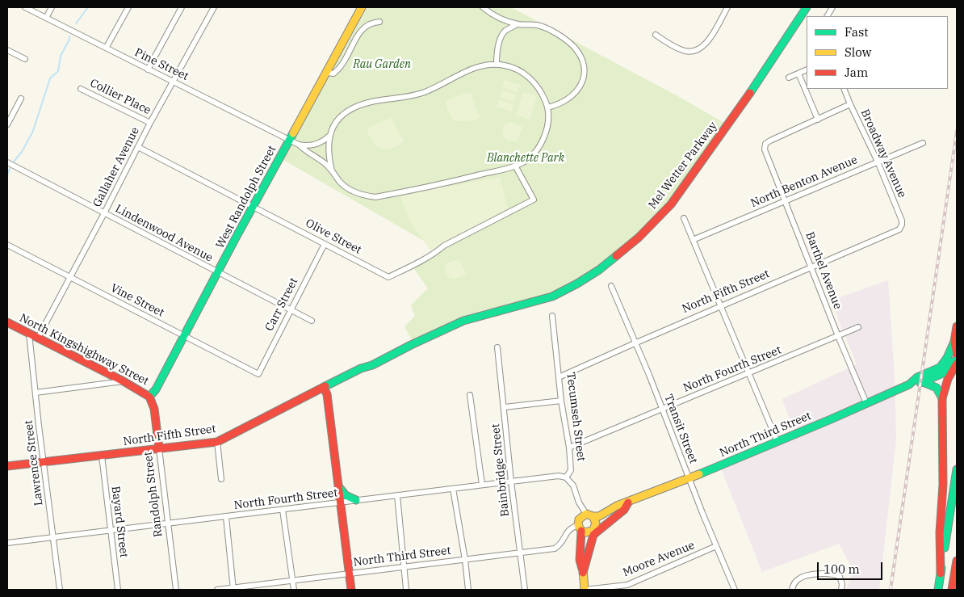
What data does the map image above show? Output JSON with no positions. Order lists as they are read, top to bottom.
{
  "streets": {
    "main road": [
      "Mel Wetter Parkway",
      "West Randolph Street",
      "North Fifth Street",
      "North Kingshighway Street",
      "North Third Street",
      "Randolph Street"
    ],
    "street": [
      "Pine Street",
      "Collier Place",
      "Broadway Avenue",
      "Gallaher Avenue",
      "North Benton Avenue",
      "Lindenwood Avenue",
      "Olive Street",
      "Barthel Avenue",
      "Vine Street",
      "Carr Street",
      "North Fourth Street",
      "Tecumseh Street",
      "Transit Street",
      "Lawrence Street",
      "Bainbridge Street",
      "Bayard Street",
      "Moore Avenue"
    ]
  },
  "crossings": [
    ["Pine Street", "Gallaher Avenue"],
    ["Pine Street", "West Randolph Street"],
    ["Pine Street", "Olive Street"],
    ["Collier Place", "Gallaher Avenue"],
    ["Broadway Avenue", "North Benton Avenue"],
    ["Broadway Avenue", "North Fifth Street"],
    ["Mel Wetter Parkway", "North Fifth Street"],
    ["Gallaher Avenue", "Lindenwood Avenue"],
    ["Gallaher Avenue", "Olive Street"],
    ["Gallaher Avenue", "Vine Street"],
    ["Gallaher Avenue", "North Kingshighway Street"],
    ["North Benton Avenue", "Barthel Avenue"],
    ["West Randolph Street", "Lindenwood Avenue"],
    ["West Randolph Street", "Olive Street"],
    ["West Randolph Street", "Vine Street"],
    ["West Randolph Street", "North Kingshighway Street"],
    ["West Randolph Street", "Randolph Street"],
    ["Lindenwood Avenue", "Carr Street"],
    ["Olive Street", "Carr Street"],
    ["Barthel Avenue", "North Fifth Street"],
    ["Barthel Avenue", "North Fourth Street"],
    ["Barthel Avenue", "North Third Street"],
    ["North Fifth Street", "Tecumseh Street"],
    ["North Fifth Street", "Transit Street"],
    ["North Fifth Street", "Lawrence Street"],
    ["North Fifth Street", "Randolph Street"],
    ["North Fifth Street", "Bayard Street"],
    ["Vine Street", "Carr Street"],
    ["North Kingshighway Street", "Lawrence Street"],
    ["North Kingshighway Street", "Randolph Street"],
    ["North Fourth Street", "Tecumseh Street"],
    ["North Fourth Street", "Transit Street"],
    ["North Fourth Street", "Lawrence Street"],
    ["North Fourth Street", "Bainbridge Street"],
    ["North Fourth Street", "Randolph Street"],
    ["North Fourth Street", "Bayard Street"],
    ["Transit Street", "North Third Street"],
    ["Transit Street", "Moore Avenue"],
    ["North Third Street", "Bainbridge Street"]
  ],
  "parks": ["Rau Garden", "Blanchette Park"],
  "legend": ["Fast", "Slow", "Jam"],
  "scale_bar": "100 m"
}
